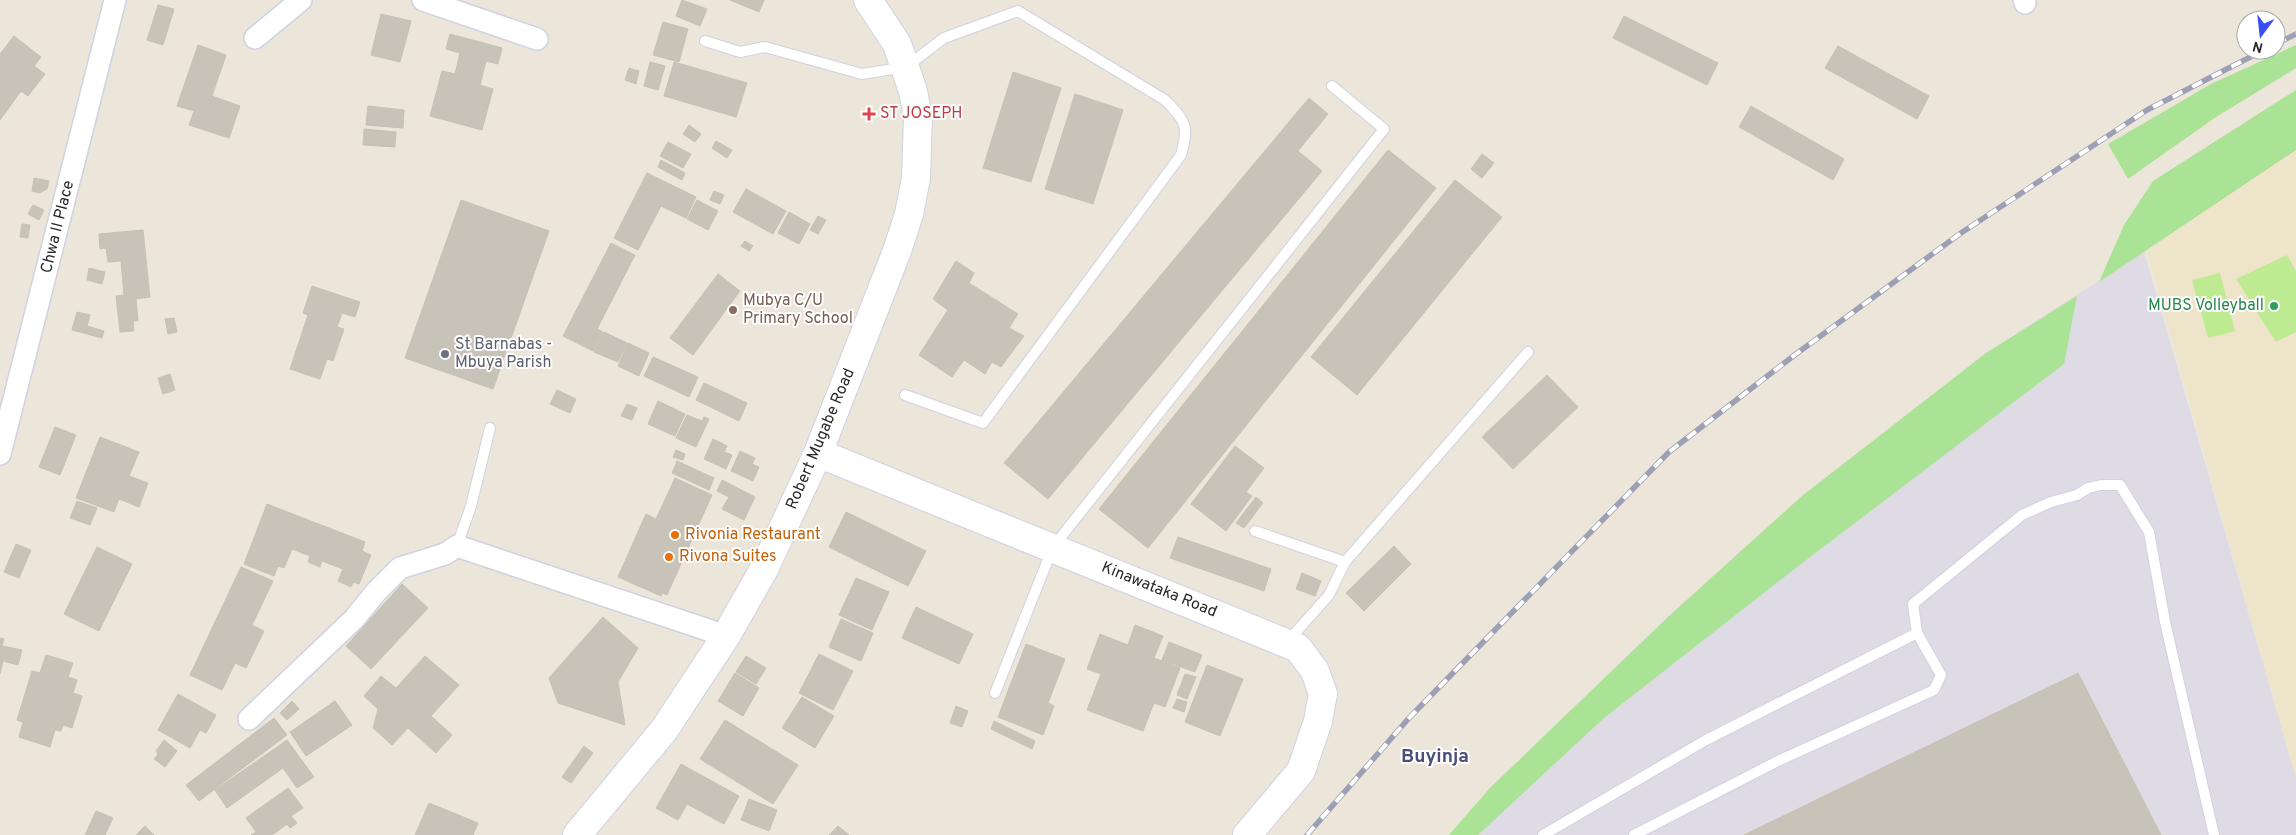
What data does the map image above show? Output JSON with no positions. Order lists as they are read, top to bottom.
{
  "streets": {
    "street": ["Chwa II Place", "Robert Mugabe Road", "Kinawataka Road"]
  },
  "crossings": [
    ["Robert Mugabe Road", "Kinawataka Road"]
  ],
  "districts": ["Buyinja"],
  "places": {
    "health": ["ST JOSEPH"],
    "other": [
      "MUBS Volleyball",
      "Mubya C/U Primary School",
      "St Barnabas - Mbuya Parish",
      "Rivonia Restaurant",
      "Rivona Suites"
    ]
  },
  "north": "bottom"
}
